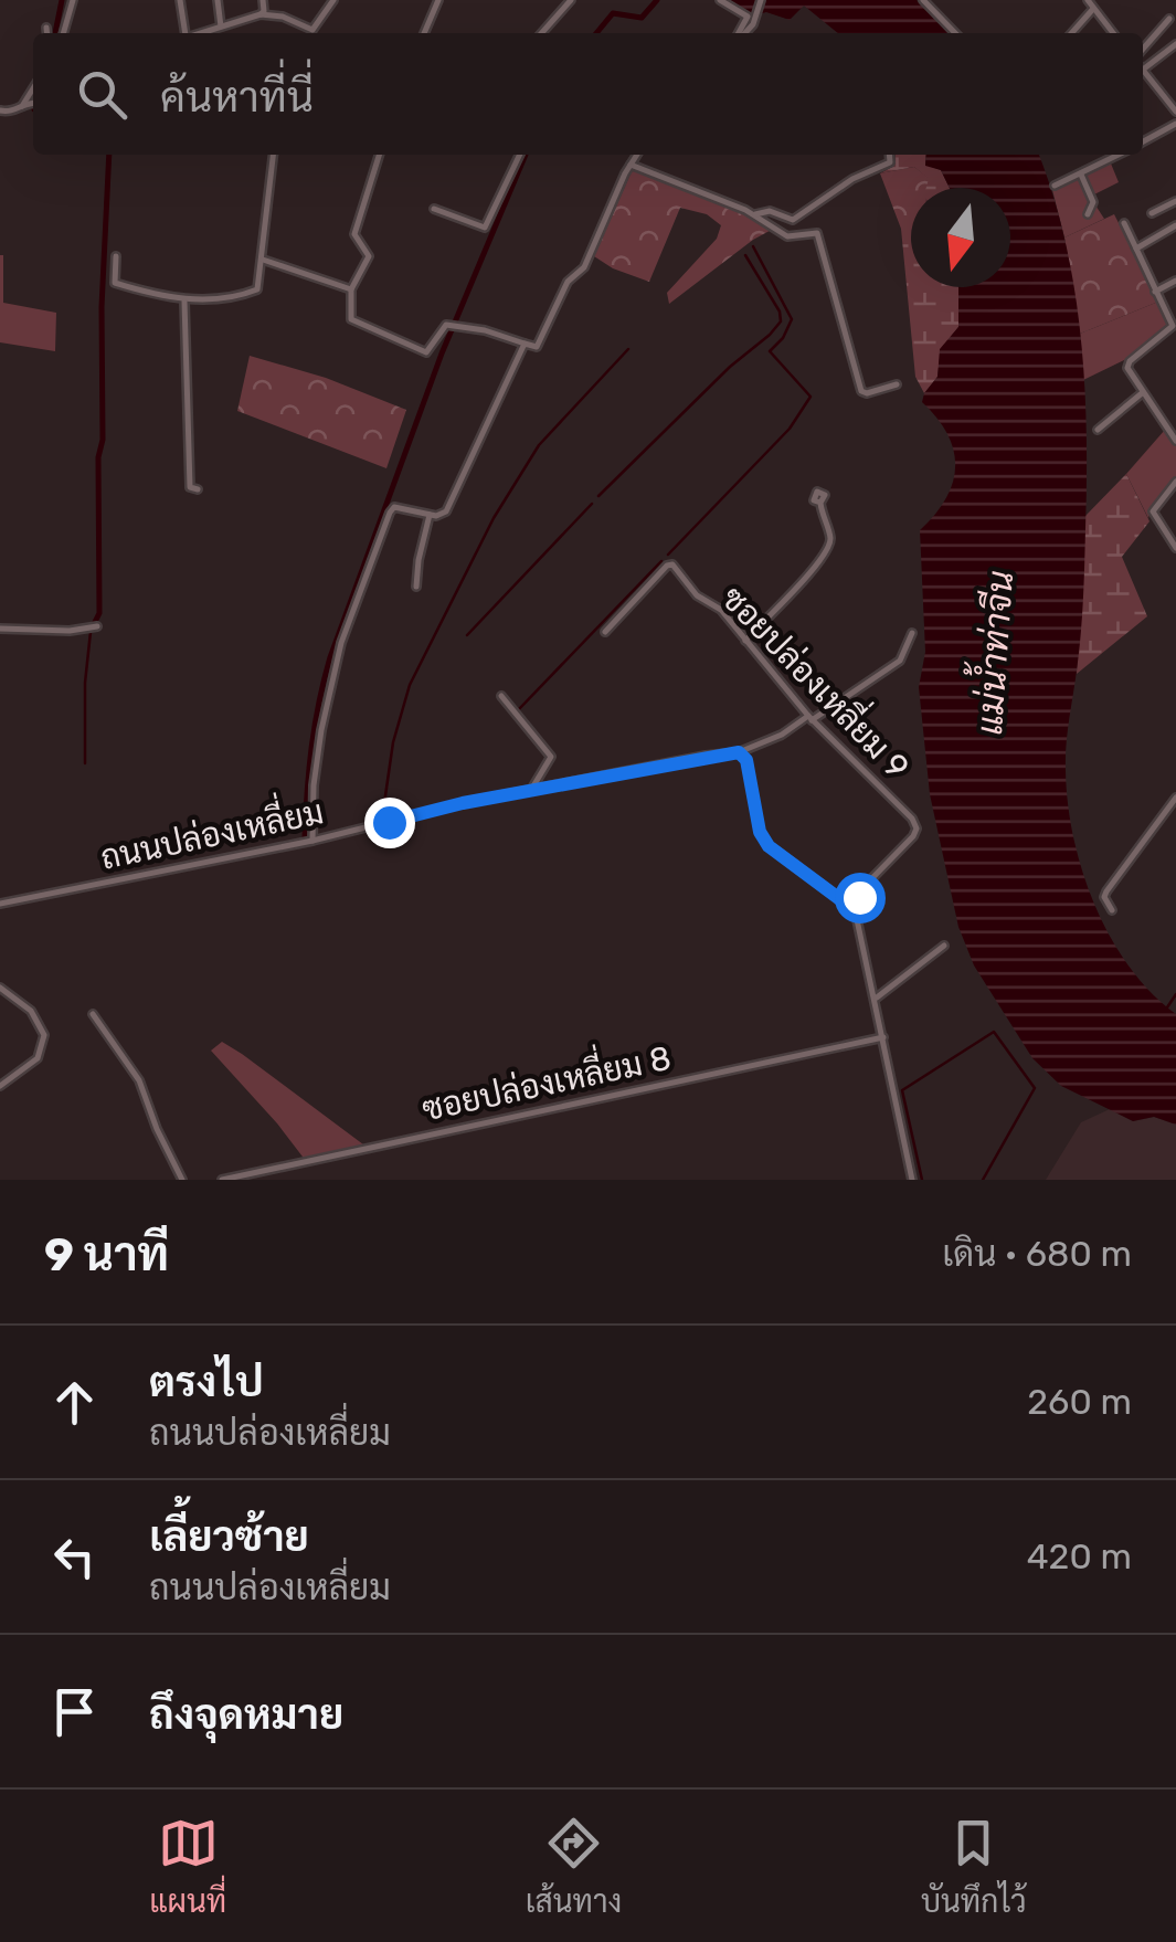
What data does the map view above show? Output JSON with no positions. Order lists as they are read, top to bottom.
{
  "streets": {
    "street": ["ซอยปล่องเหลี่ยม 9", "ถนนปล่องเหลี่ยม", "ซอยปล่องเหลี่ยม 8"]
  },
  "crossings": [
    ["ซอยปล่องเหลี่ยม 9", "ถนนปล่องเหลี่ยม"]
  ],
  "water": ["แม่น้ำท่าจีน"],
  "north": "bottom",
  "page": {
    "search": "ค้นหาที่นี่",
    "heading": ["9 นาที", "เดิน · 680 m"],
    "list": [
      ["ตรงไป", "ถนนปล่องเหลี่ยม", "260 m"],
      ["เลี้ยวซ้าย", "ถนนปล่องเหลี่ยม", "420 m"],
      "ถึงจุดหมาย"
    ],
    "nav": ["แผนที่", "เส้นทาง", "บันทึกไว้"]
  }
}
